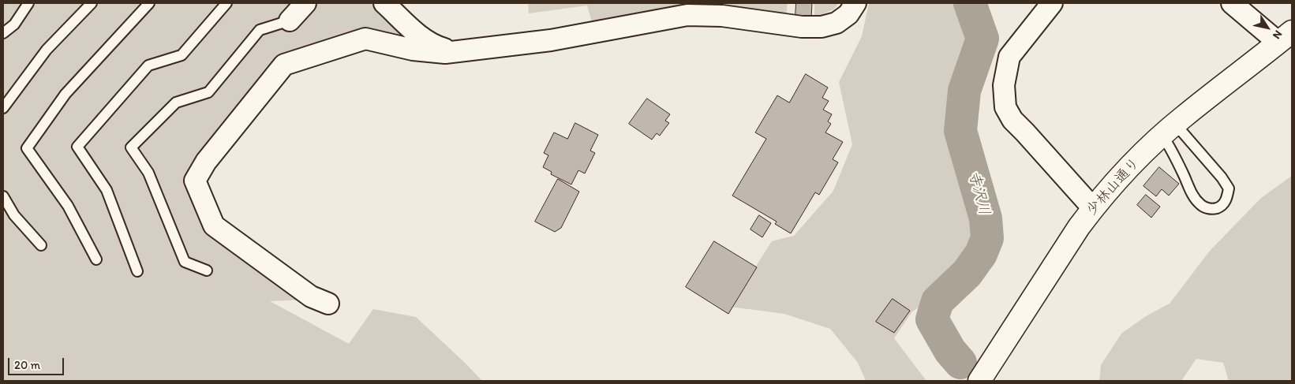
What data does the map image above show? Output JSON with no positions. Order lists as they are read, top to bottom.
{
  "streets": {
    "street": ["少林山通り"]
  },
  "water": ["寺沢川"],
  "scale_bar": "20 m",
  "north": "bottom right"
}
